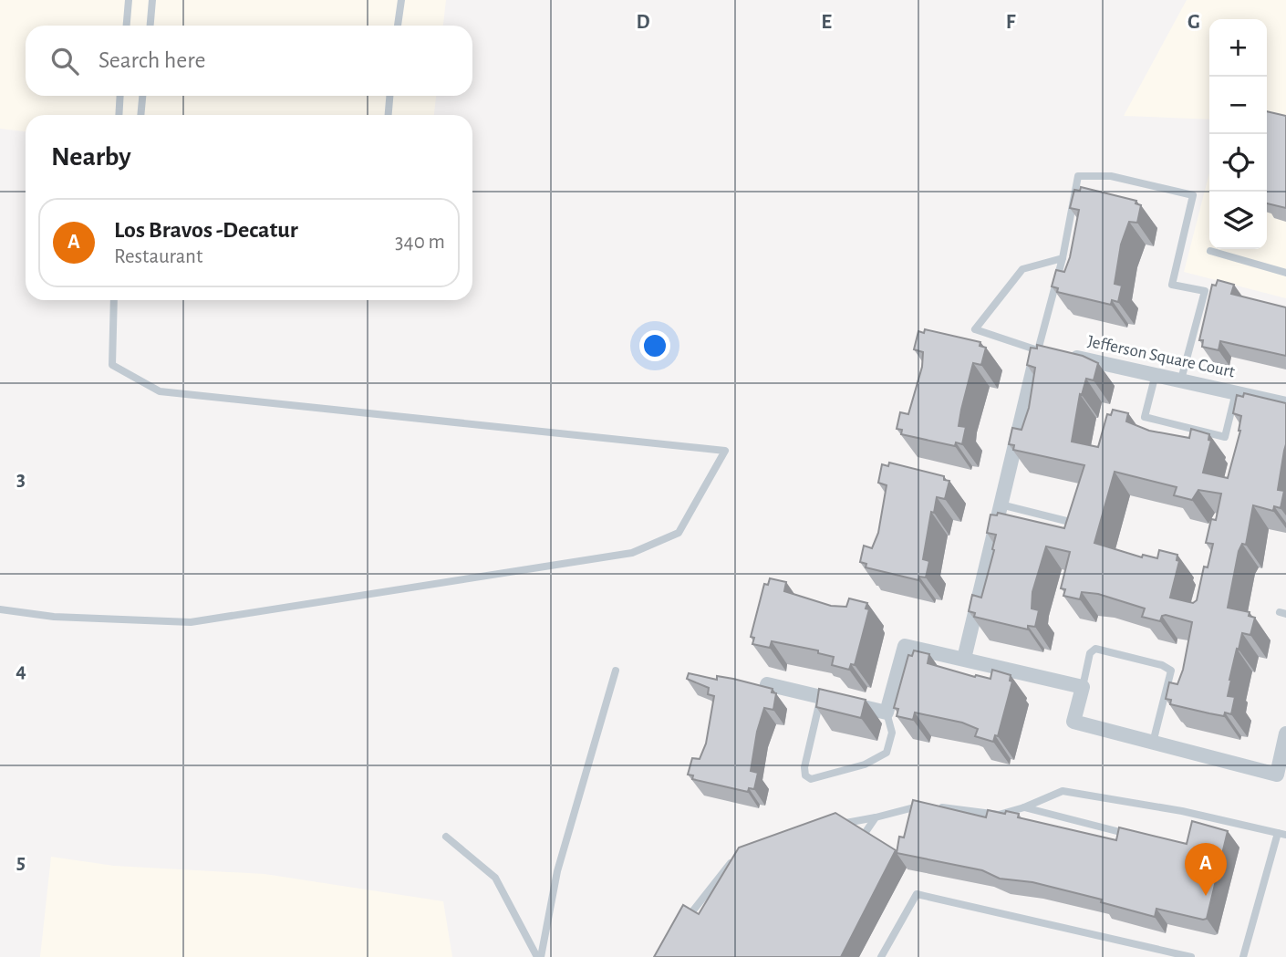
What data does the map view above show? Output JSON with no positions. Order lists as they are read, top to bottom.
{
  "streets": {
    "street": ["Jefferson Square Court"]
  },
  "page": {
    "map_buttons": ["+", "−"],
    "search": "Search here",
    "heading": "Nearby",
    "list": [
      {
        "mark": "A",
        "name": "Los Bravos -Decatur",
        "note": "Restaurant",
        "value": "340 m"
      }
    ],
    "pins": "A"
  },
  "grid": {
    "columns": [
      "D",
      "E",
      "F",
      "G"
    ],
    "rows": ["3", "4", "5"]
  }
}
